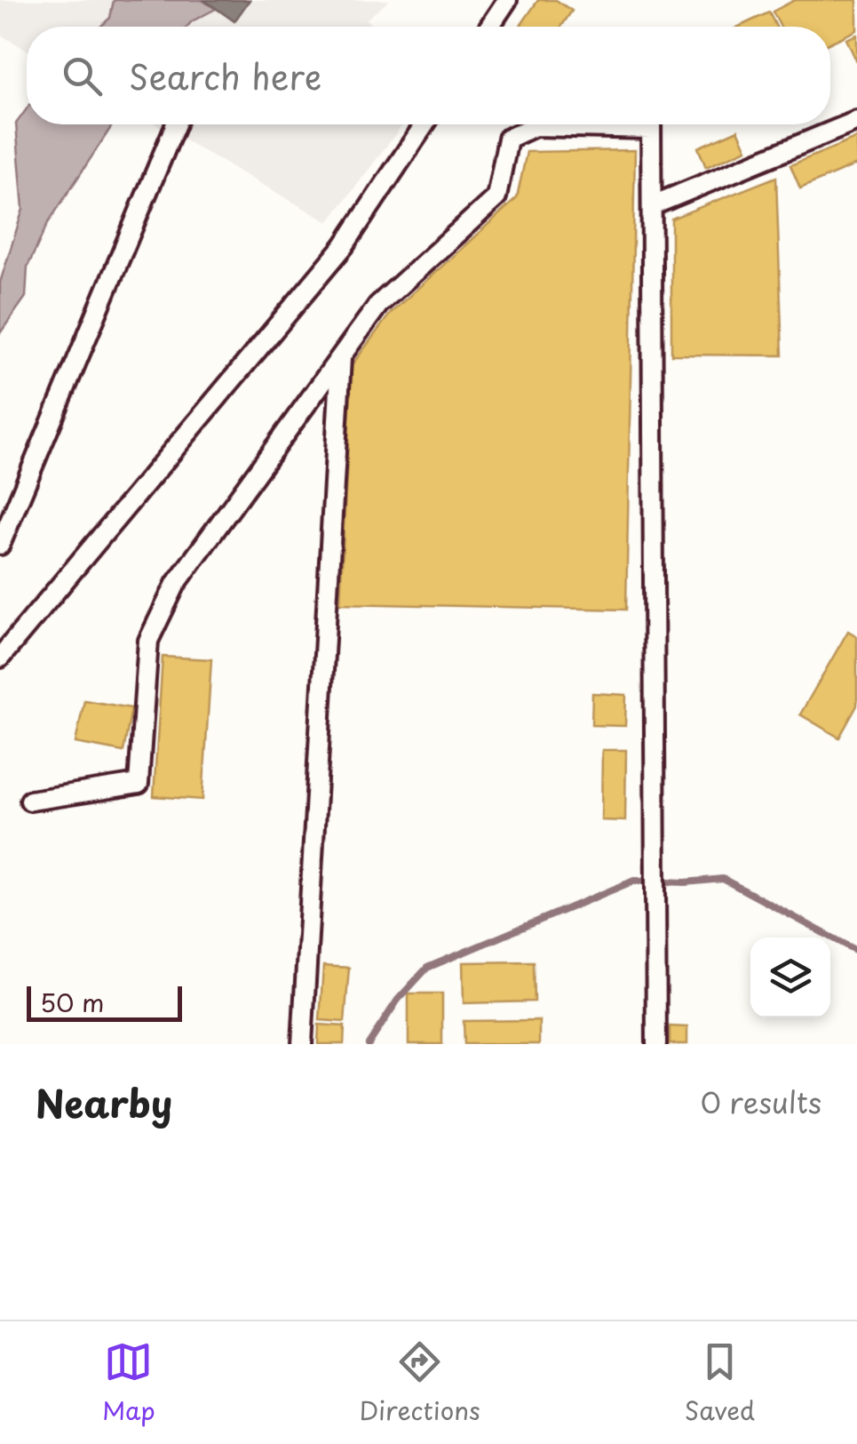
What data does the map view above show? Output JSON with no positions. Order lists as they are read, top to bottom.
{
  "scale_bar": "50 m",
  "page": {
    "search": "Search here",
    "scale": "50 m",
    "heading": ["Nearby", "0 results"],
    "nav": ["Map", "Directions", "Saved"]
  }
}
